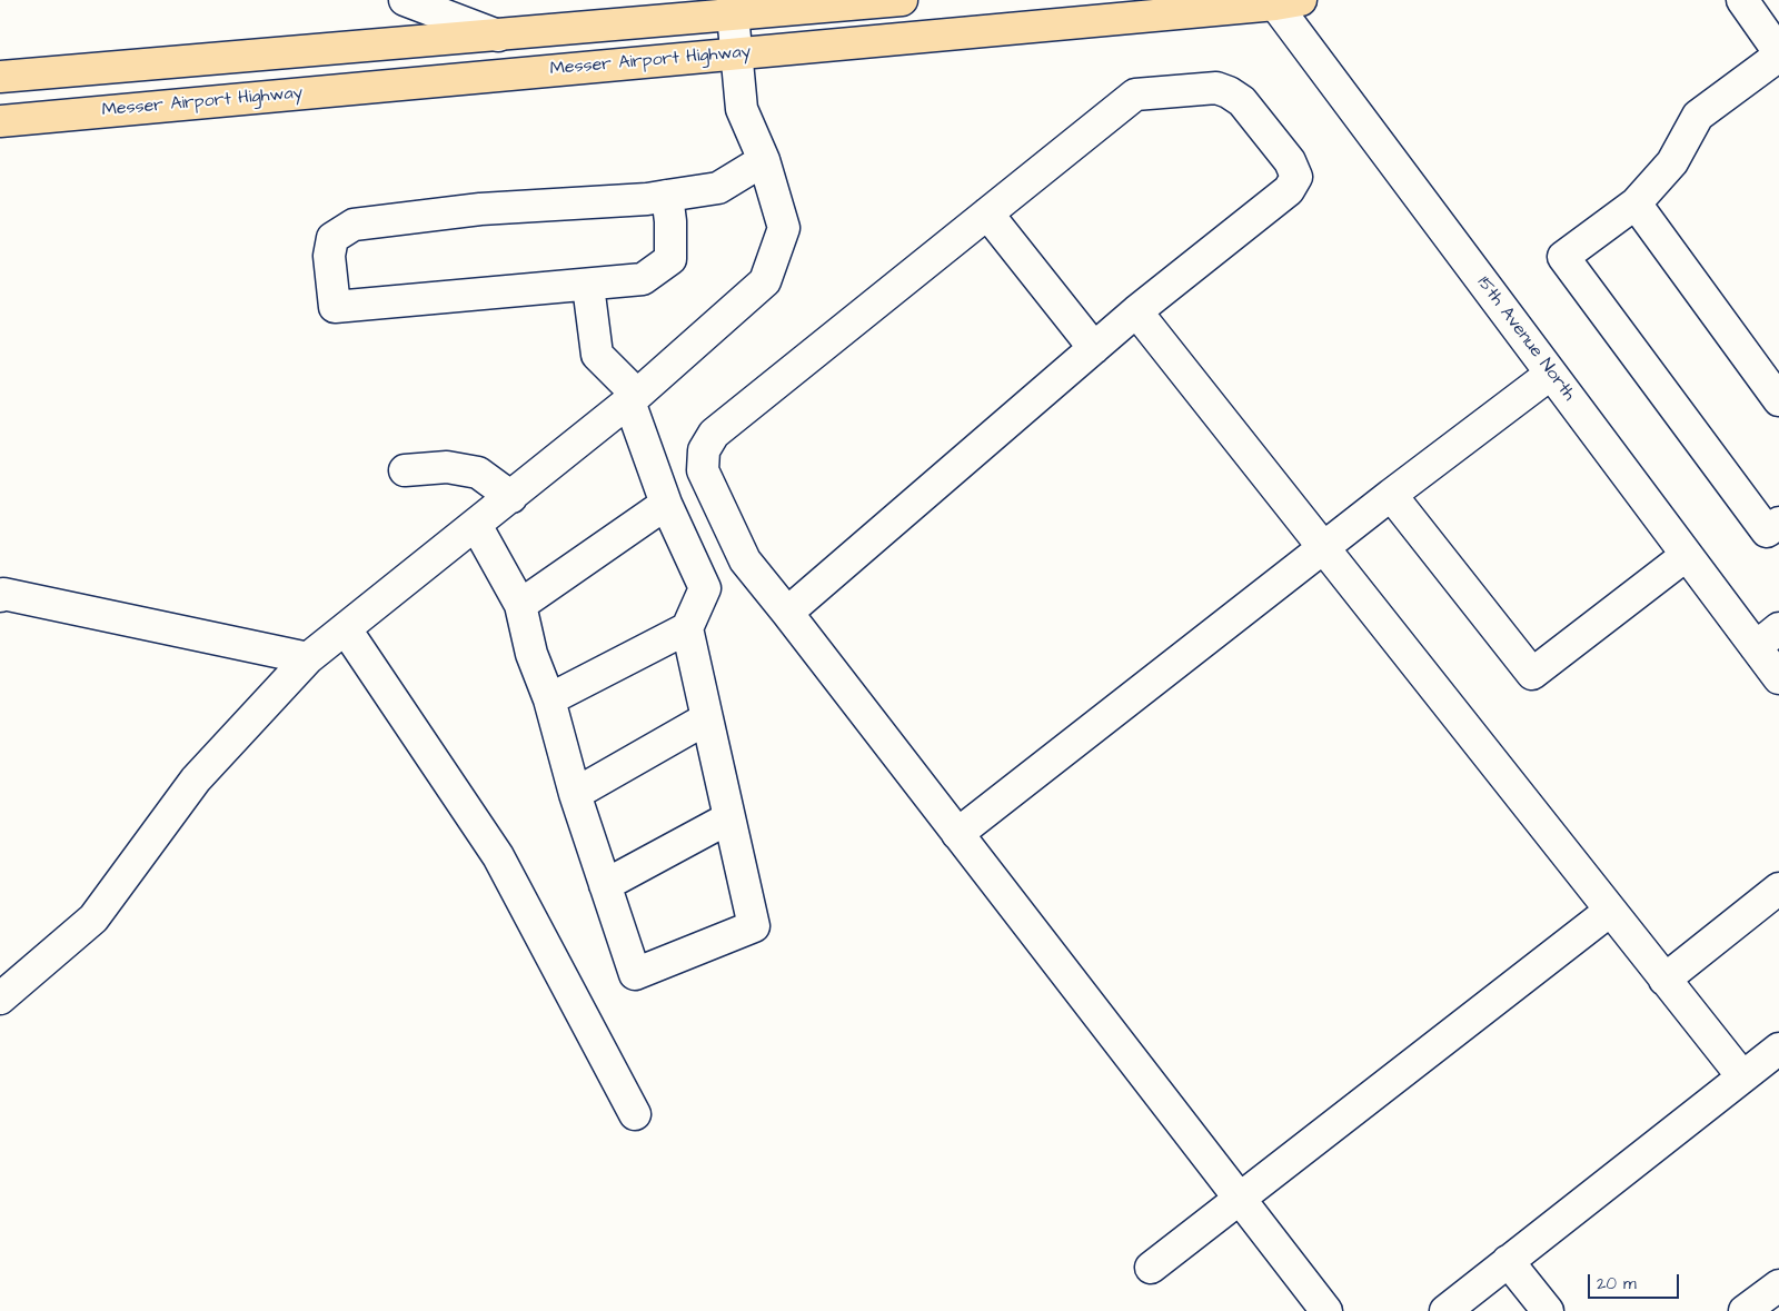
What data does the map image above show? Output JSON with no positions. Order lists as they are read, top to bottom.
{
  "streets": {
    "main road": ["Messer Airport Highway"],
    "street": ["15th Avenue North"]
  },
  "crossings": [
    ["Messer Airport Highway", "15th Avenue North"]
  ],
  "scale_bar": "20 m"
}
